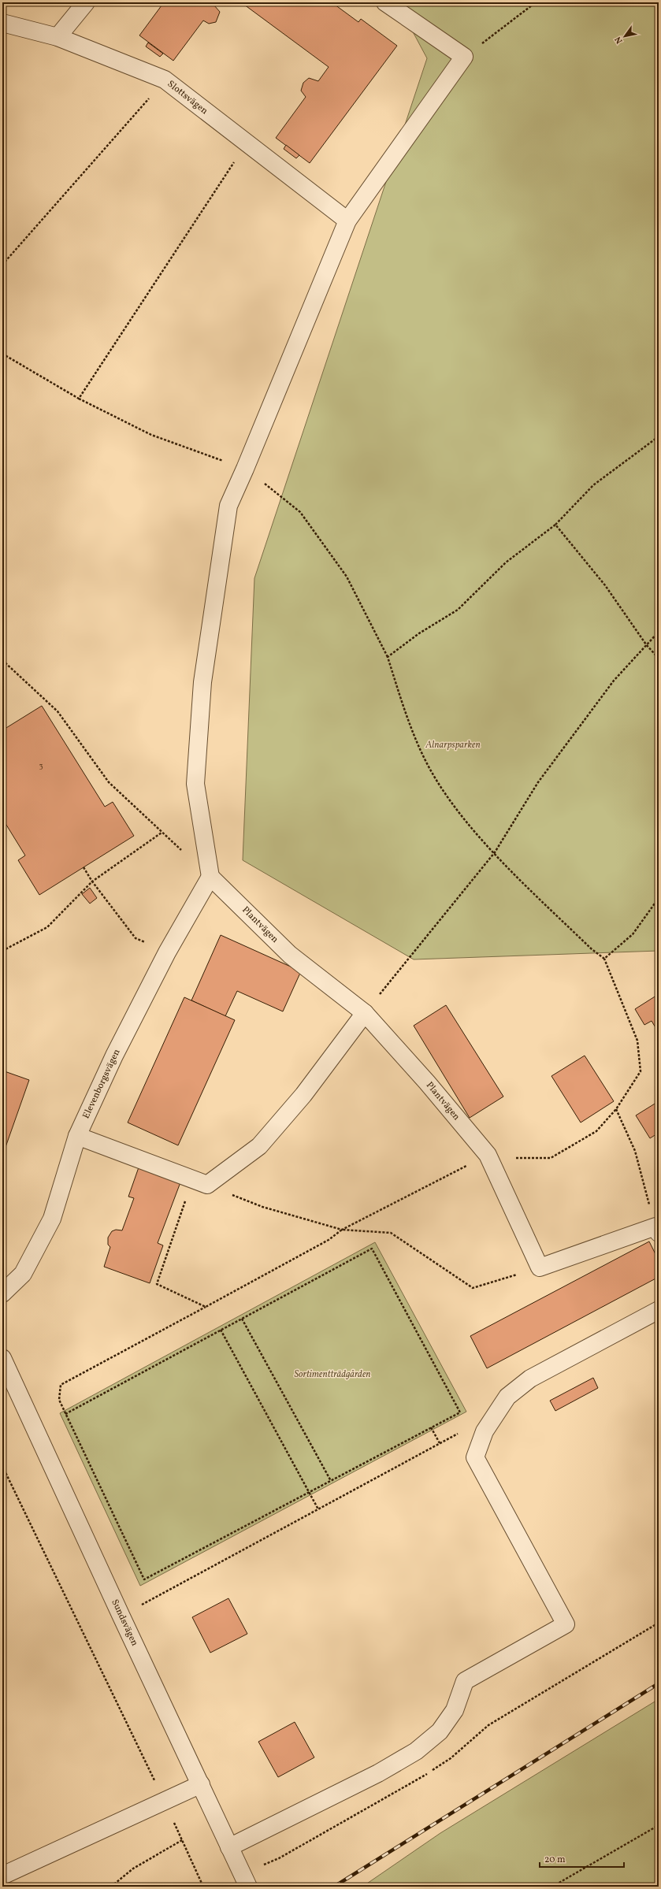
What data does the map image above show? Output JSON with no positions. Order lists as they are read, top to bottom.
{
  "streets": {
    "street": [
      "Slottsvägen",
      "Plantvägen",
      "Elevenborgsvägen",
      "Sundsvägen"
    ]
  },
  "crossings": [
    ["Plantvägen", "Elevenborgsvägen"]
  ],
  "parks": ["Alnarpsparken", "Sortimentträdgården"],
  "house_numbers": ["3"],
  "scale_bar": "20 m",
  "north": "bottom left"
}
